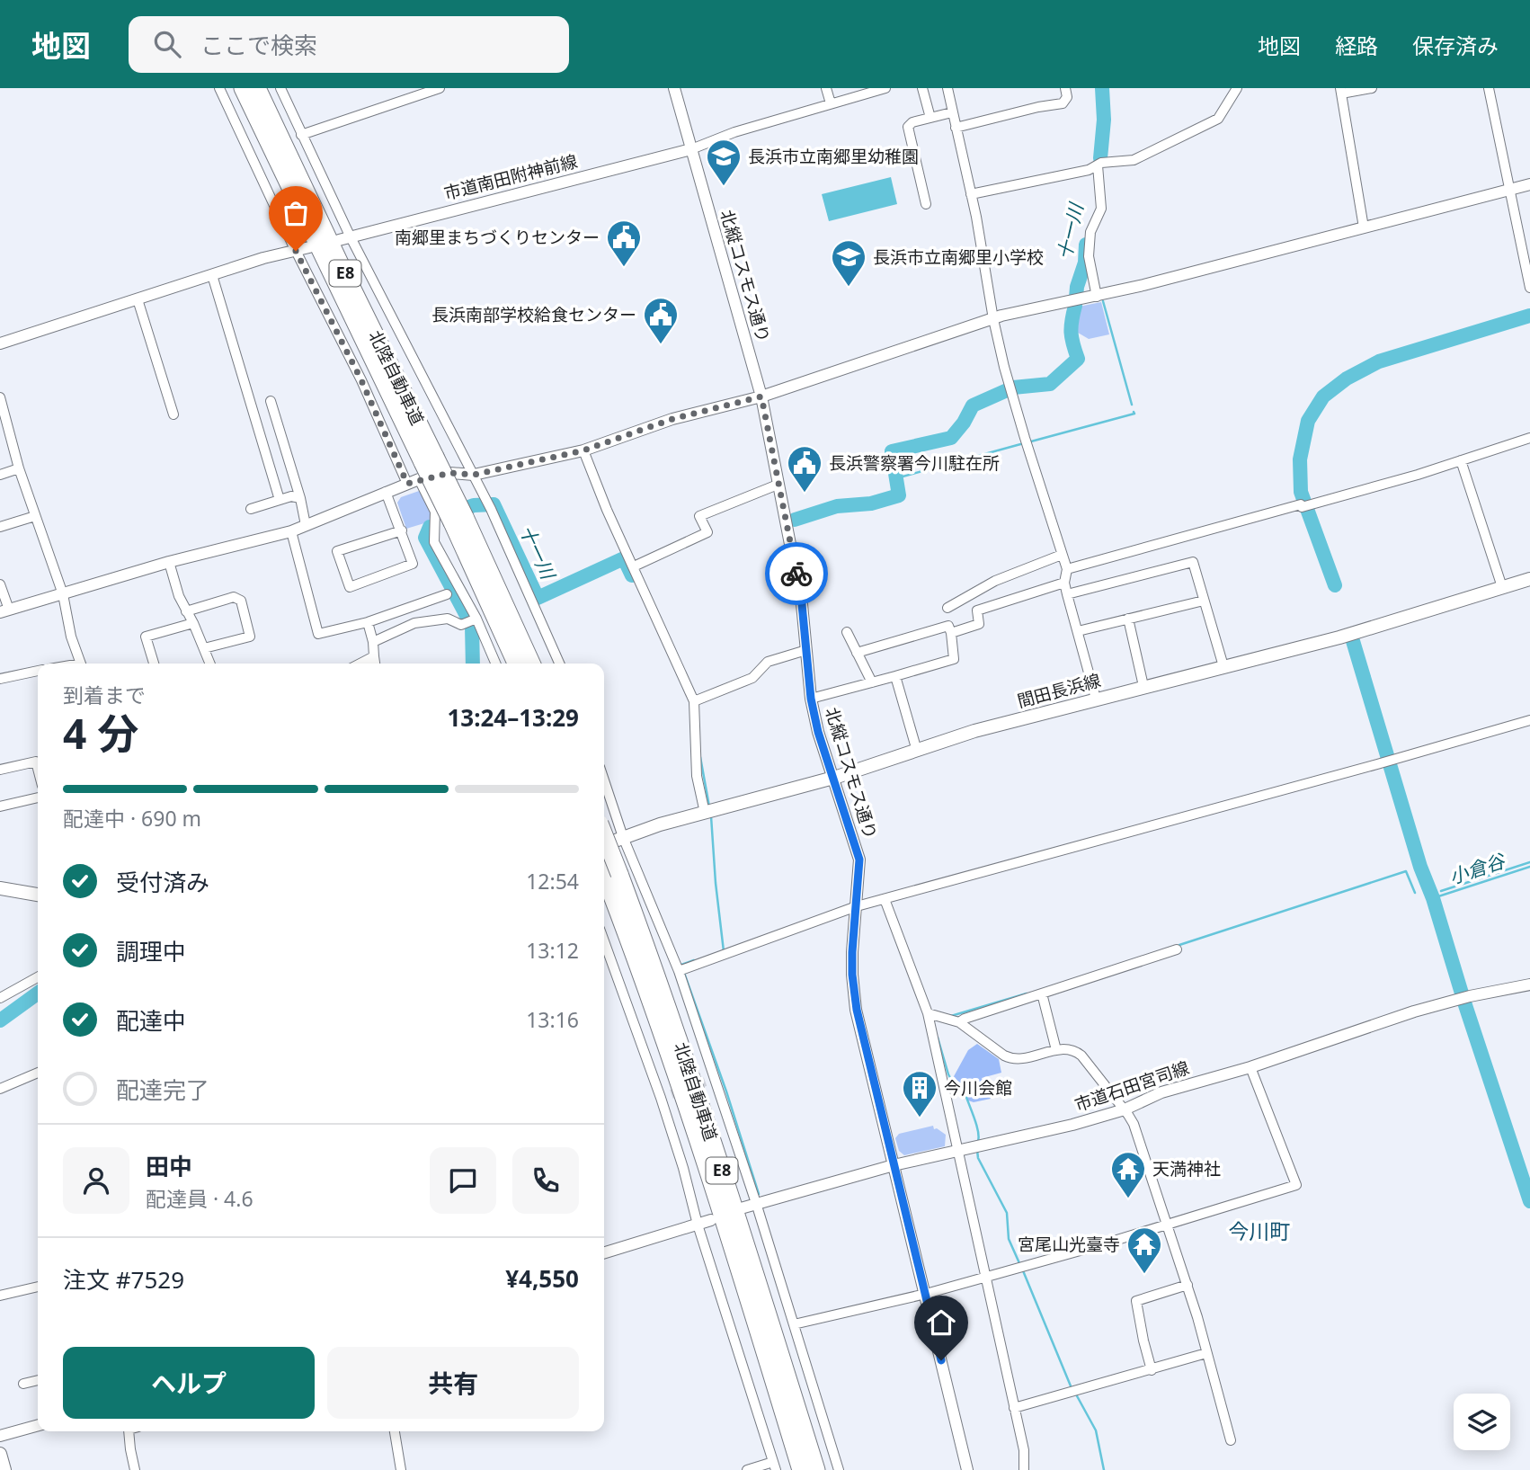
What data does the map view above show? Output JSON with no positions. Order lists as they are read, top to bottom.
{
  "streets": {
    "highway": ["E8", "北陸自動車道"],
    "main road": ["間田長浜線"],
    "street": ["市道南田附神前線", "北縦コスモス通り", "市道石田宮司線"]
  },
  "crossings": [
    ["市道南田附神前線", "北縦コスモス通り"],
    ["北縦コスモス通り", "間田長浜線"],
    ["北縦コスモス通り", "市道石田宮司線"]
  ],
  "districts": ["今川町"],
  "water": ["十一川", "小倉谷"],
  "places": {
    "school or university": ["長浜市立南郷里幼稚園", "長浜市立南郷里小学校"],
    "public building": ["南郷里まちづくりセンター", "長浜南部学校給食センター", "長浜警察署今川駐在所"],
    "building": ["今川会館"],
    "temple": ["天満神社", "宮尾山光臺寺"]
  },
  "page": {
    "header": "地図",
    "search": "ここで検索",
    "nav": ["地図", "経路", "保存済み"],
    "heading": ["4 分", "到着まで", "13:24–13:29"],
    "panel": [
      "田中",
      "配達員 · 4.6",
      "注文 #7529",
      "¥4,550"
    ],
    "bar": "配達中 · 690 m",
    "list": [
      ["受付済み", "12:54"],
      ["調理中", "13:12"],
      ["配達中", "13:16"],
      "配達完了"
    ],
    "buttons": ["ヘルプ", "共有"]
  }
}
